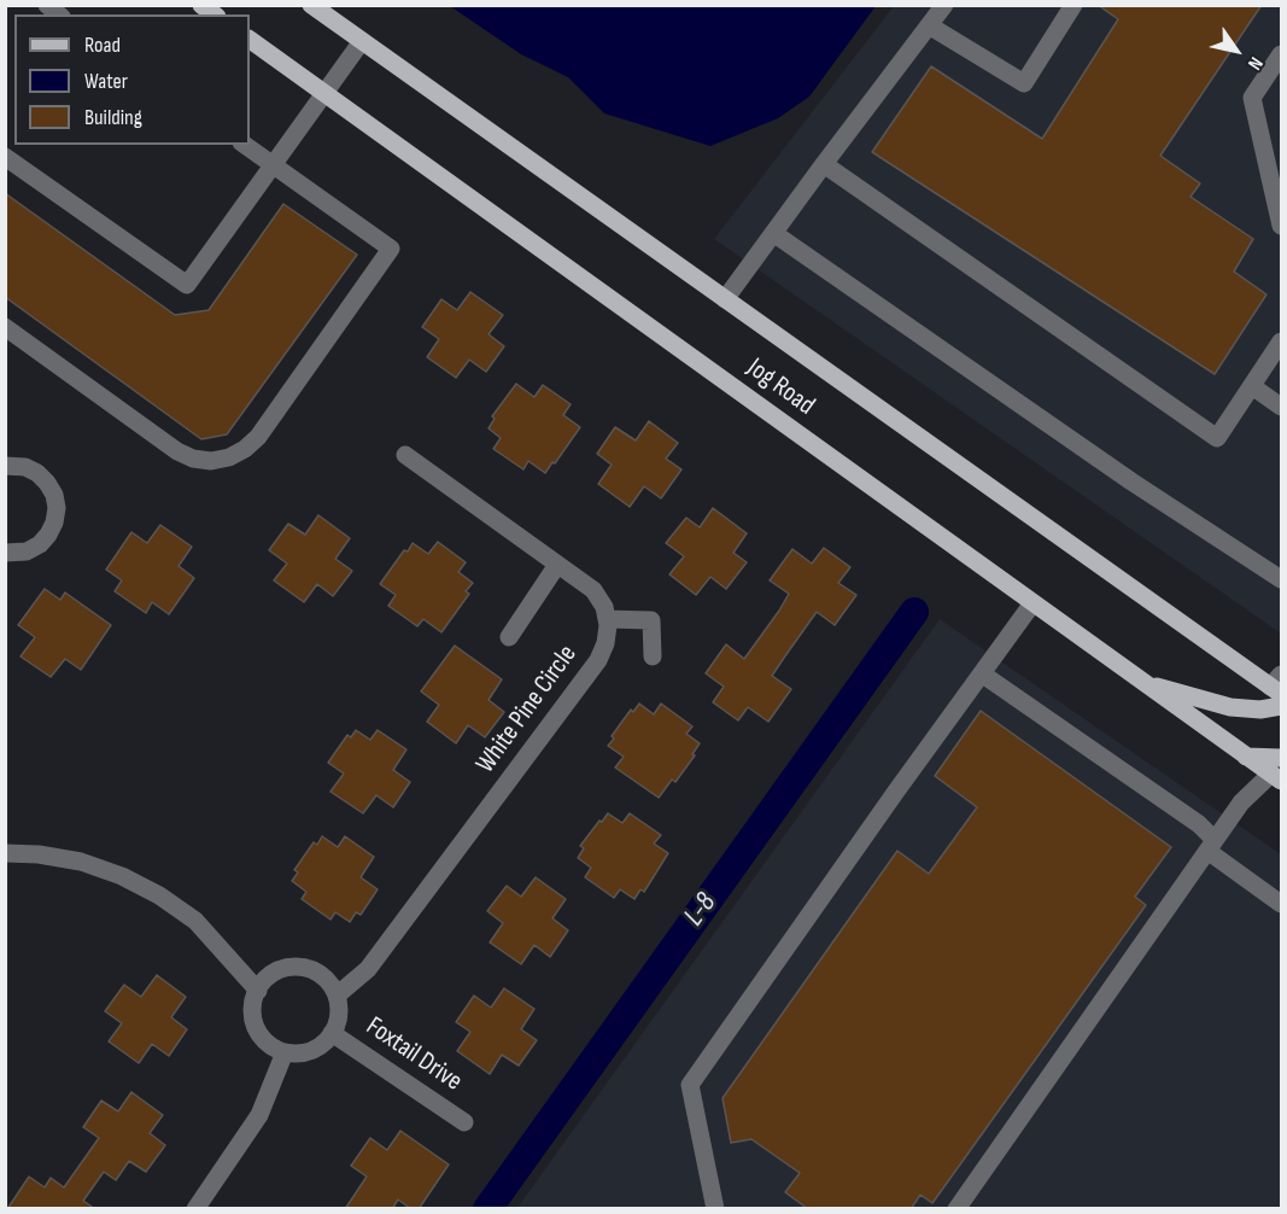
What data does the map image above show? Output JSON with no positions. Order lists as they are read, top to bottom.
{
  "streets": {
    "main road": ["Jog Road"],
    "lane": ["White Pine Circle", "Foxtail Drive"]
  },
  "crossings": [
    ["White Pine Circle", "Foxtail Drive"]
  ],
  "water": ["L-8"],
  "legend": ["Road", "Water", "Building"],
  "north": "bottom right"
}
